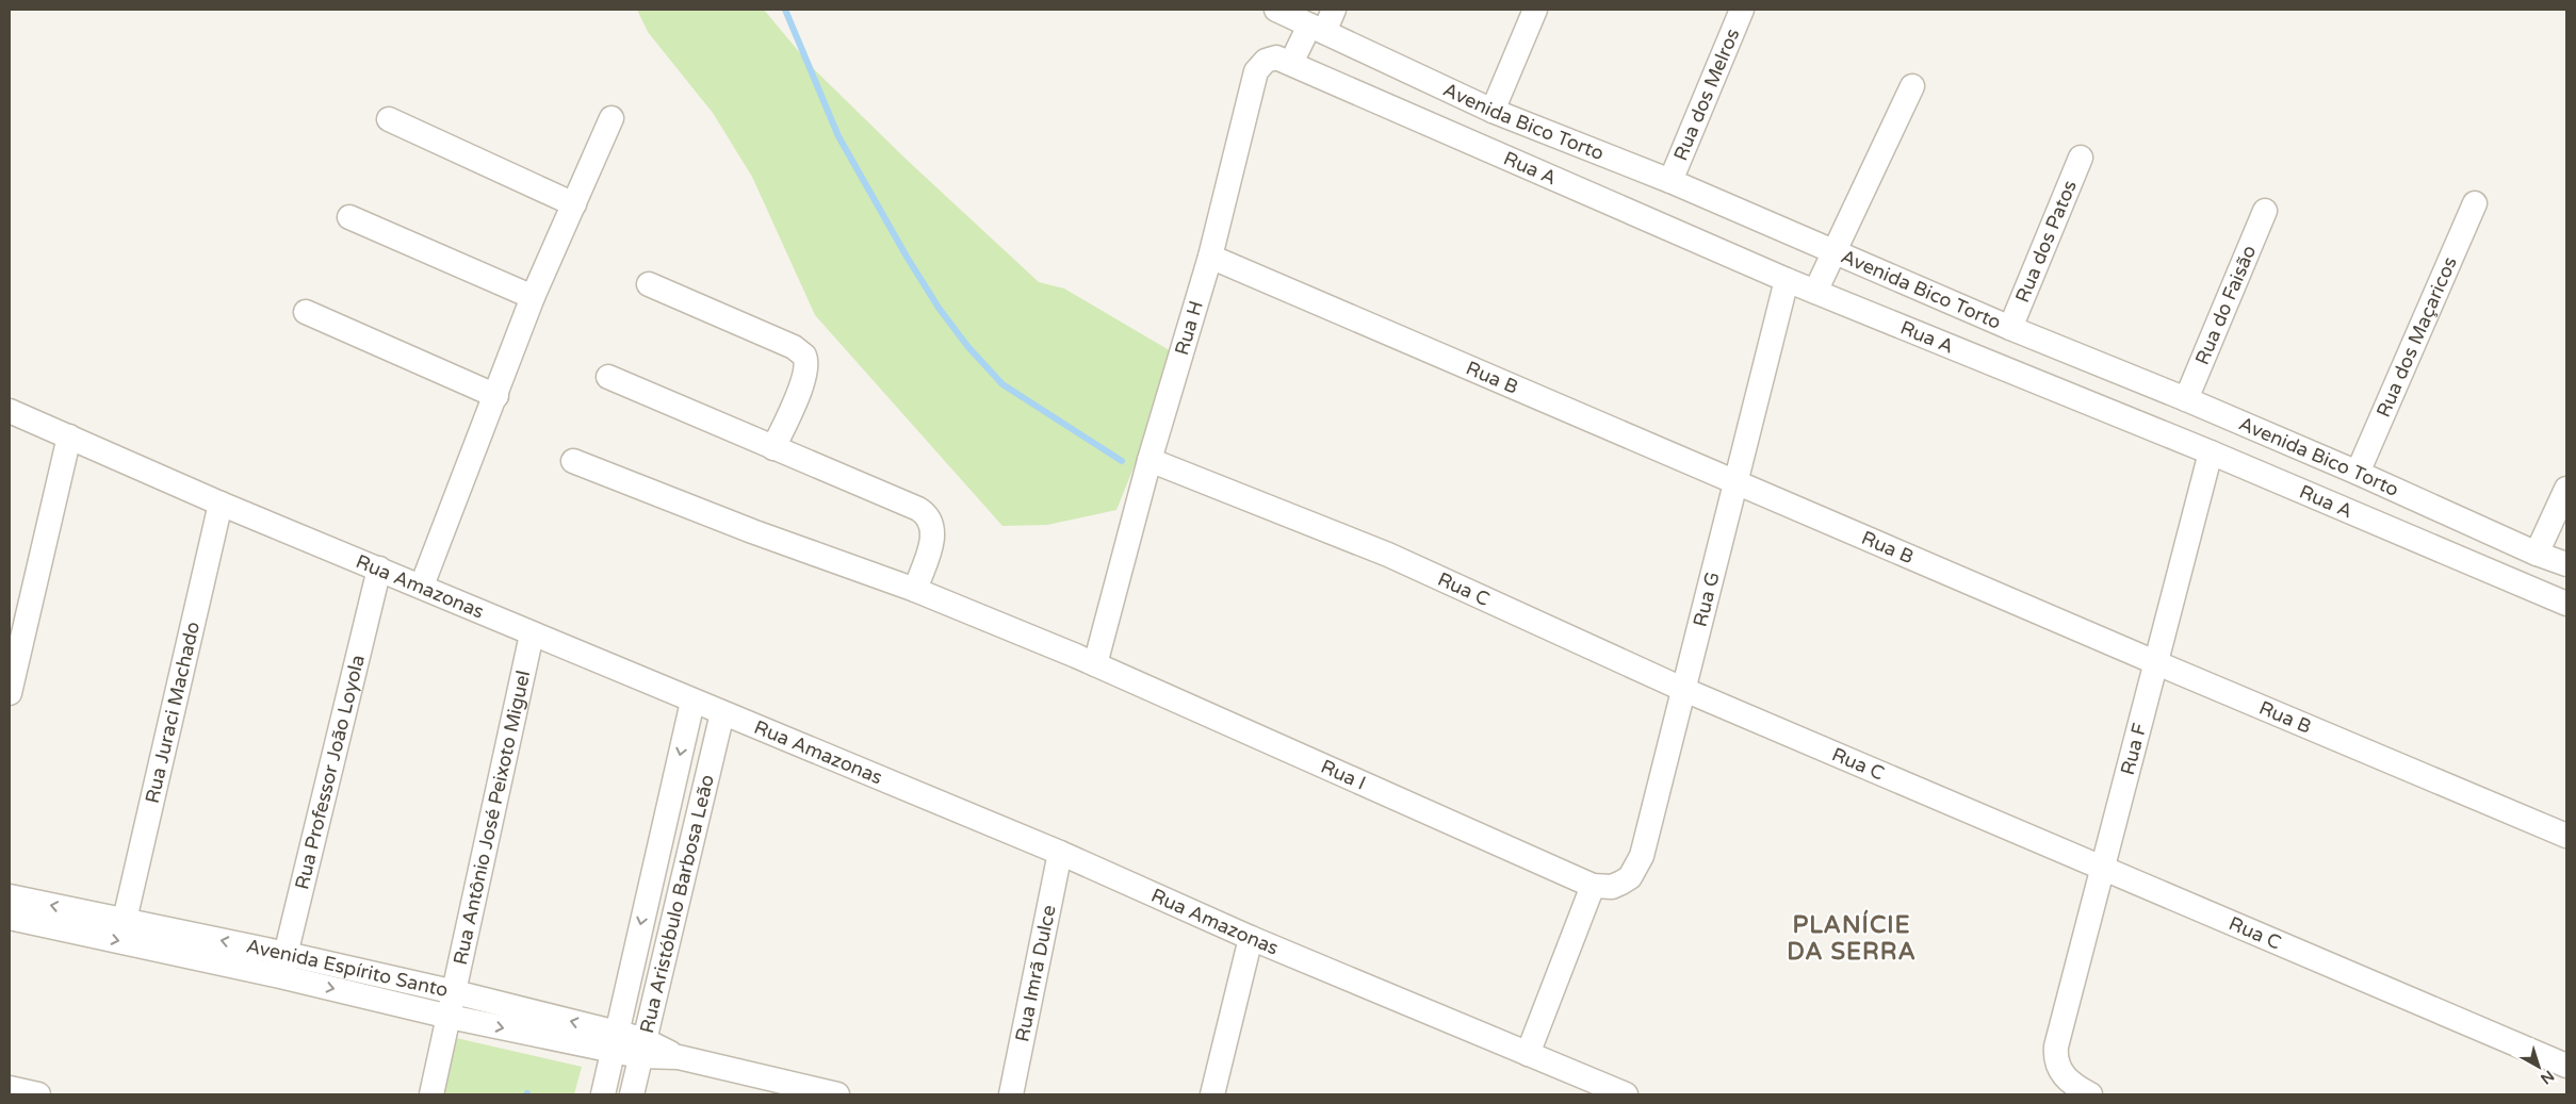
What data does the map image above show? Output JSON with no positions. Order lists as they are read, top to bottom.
{
  "streets": {
    "street": [
      "Rua dos Melros",
      "Avenida Bico Torto",
      "Rua A",
      "Rua dos Patos",
      "Rua do Faisão",
      "Rua H",
      "Rua dos Maçaricos",
      "Rua B",
      "Rua Amazonas",
      "Rua C",
      "Rua G",
      "Rua Juraci Machado",
      "Rua F",
      "Rua Professor João Loyola",
      "Rua I",
      "Rua Antônio José Peixoto Miguel",
      "Rua Aristóbulo Barbosa Leão",
      "Avenida Espírito Santo",
      "Rua Imrã Dulce"
    ]
  },
  "crossings": [
    ["Rua dos Melros", "Avenida Bico Torto"],
    ["Avenida Bico Torto", "Rua dos Patos"],
    ["Avenida Bico Torto", "Rua do Faisão"],
    ["Avenida Bico Torto", "Rua dos Maçaricos"],
    ["Rua A", "Rua H"],
    ["Rua A", "Rua G"],
    ["Rua A", "Rua F"],
    ["Rua H", "Rua B"],
    ["Rua H", "Rua C"],
    ["Rua H", "Rua I"],
    ["Rua B", "Rua G"],
    ["Rua B", "Rua F"],
    ["Rua Amazonas", "Rua Juraci Machado"],
    ["Rua Amazonas", "Rua Professor João Loyola"],
    ["Rua Amazonas", "Rua Antônio José Peixoto Miguel"],
    ["Rua Amazonas", "Rua Aristóbulo Barbosa Leão"],
    ["Rua Amazonas", "Rua Imrã Dulce"],
    ["Rua C", "Rua G"],
    ["Rua C", "Rua F"],
    ["Rua G", "Rua I"],
    ["Rua Juraci Machado", "Avenida Espírito Santo"],
    ["Rua Professor João Loyola", "Avenida Espírito Santo"],
    ["Rua Antônio José Peixoto Miguel", "Avenida Espírito Santo"],
    ["Rua Aristóbulo Barbosa Leão", "Avenida Espírito Santo"]
  ],
  "districts": ["PLANÍCIE DA SERRA"],
  "north": "bottom right"
}
